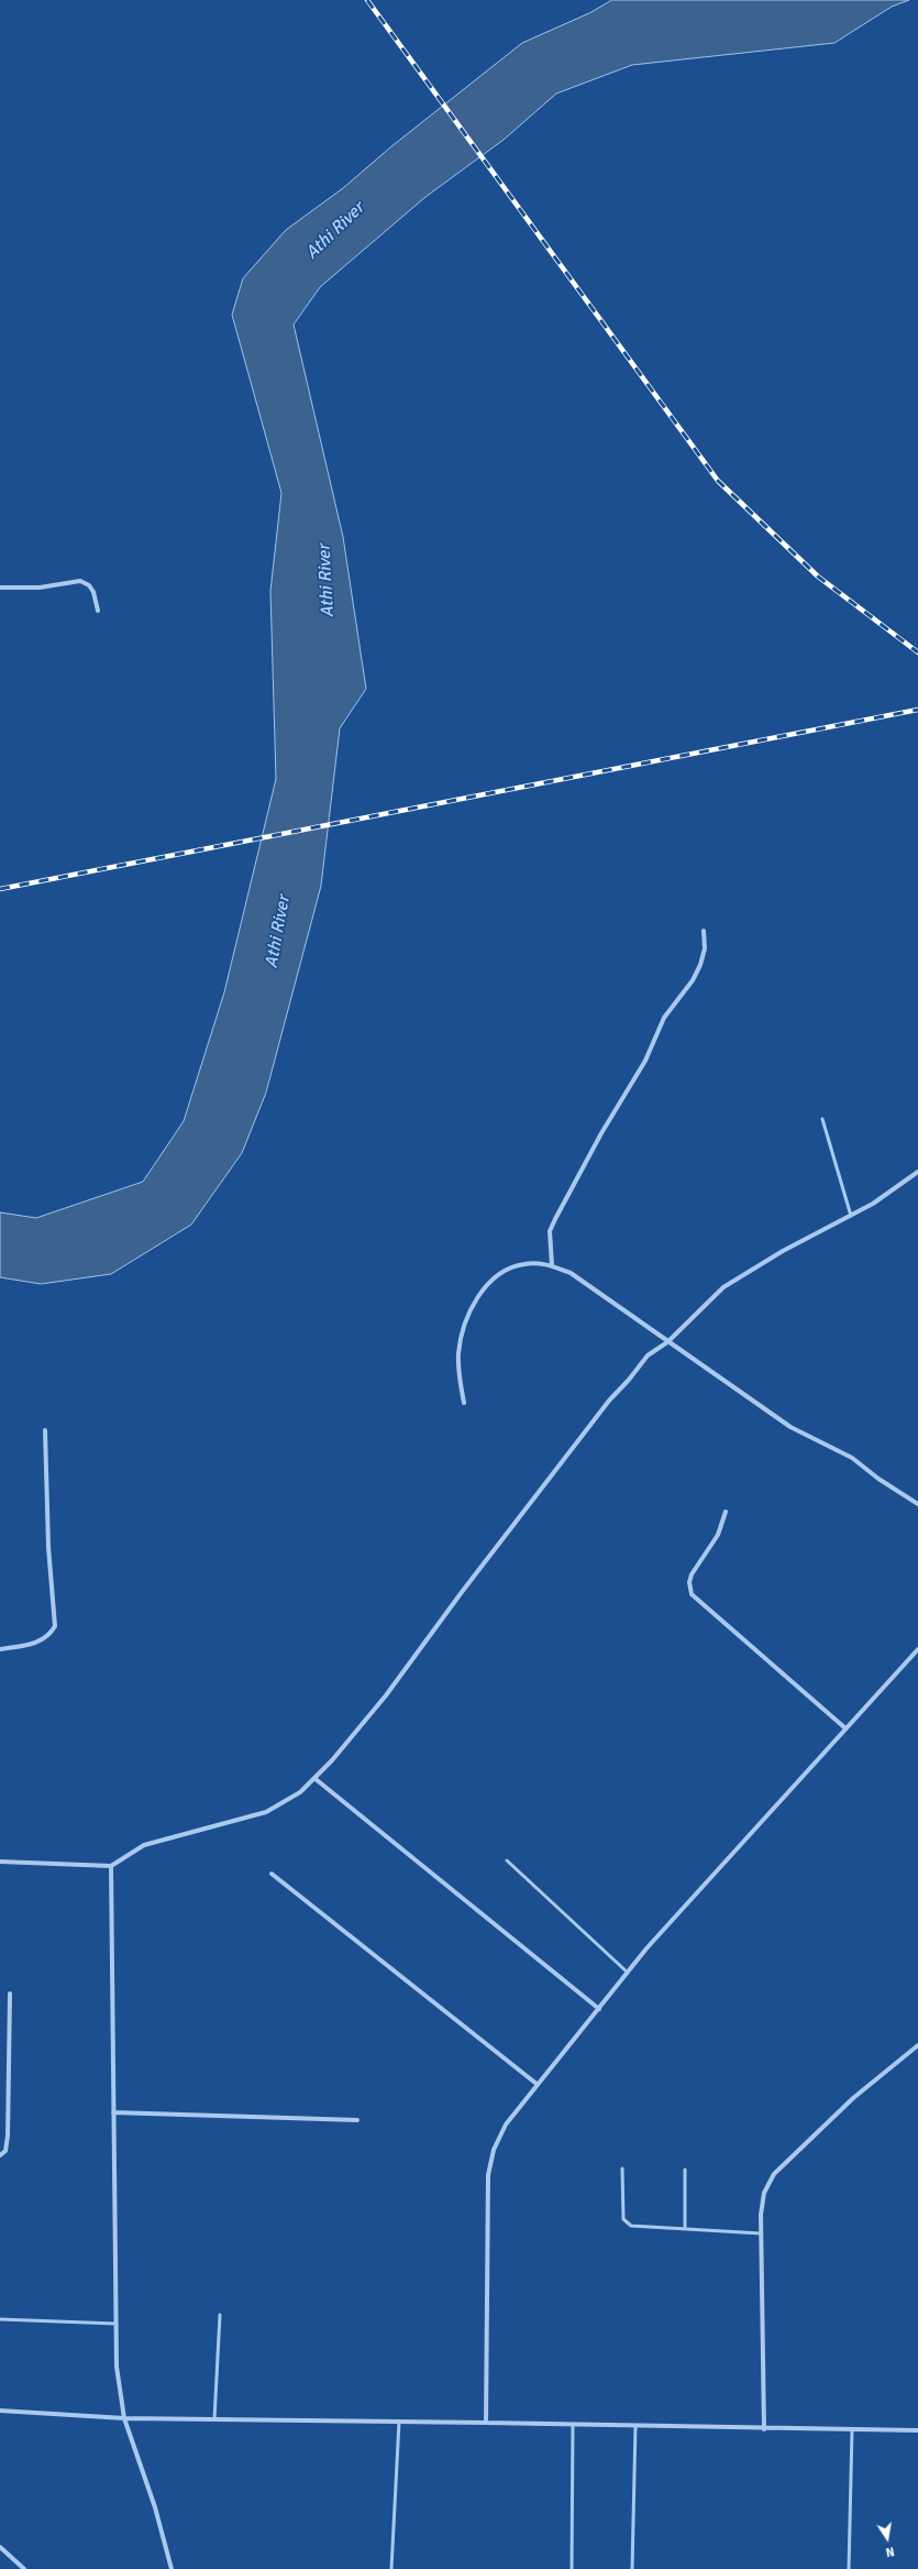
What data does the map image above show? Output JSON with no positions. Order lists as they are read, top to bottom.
{
  "water": ["Athi River"],
  "north": "bottom"
}
